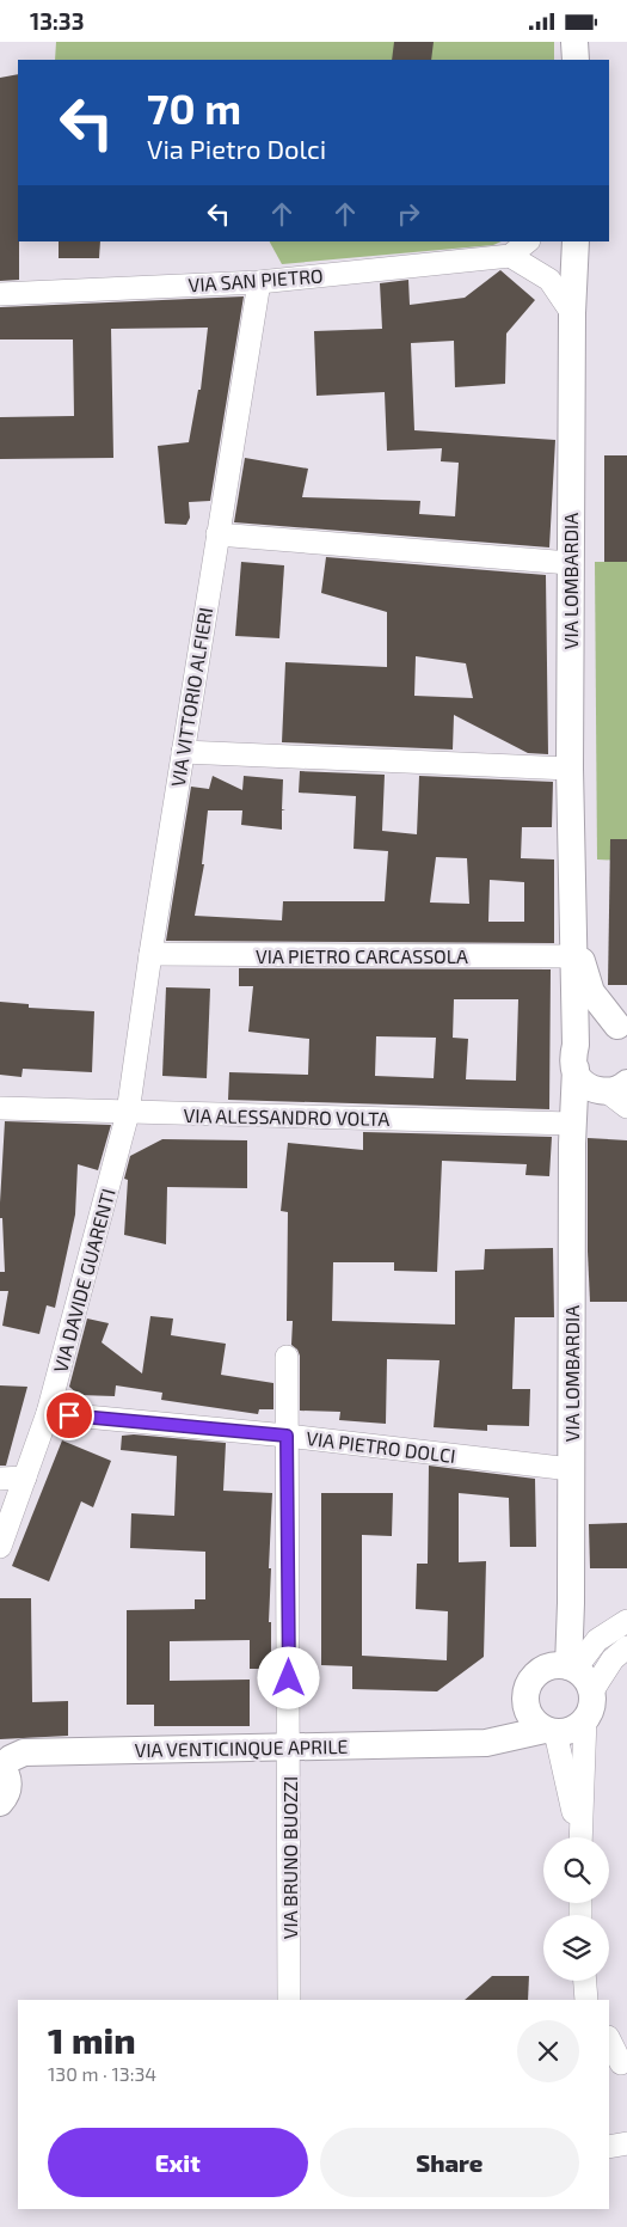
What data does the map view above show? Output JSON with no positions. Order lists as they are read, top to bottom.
{
  "streets": {
    "street": [
      "VIA SAN PIETRO",
      "VIA LOMBARDIA",
      "VIA VITTORIO ALFIERI",
      "VIA PIETRO CARCASSOLA",
      "VIA ALESSANDRO VOLTA",
      "VIA DAVIDE GUARENTI",
      "VIA PIETRO DOLCI",
      "VIA VENTICINQUE APRILE",
      "VIA BRUNO BUOZZI"
    ]
  },
  "crossings": [
    ["VIA SAN PIETRO", "VIA VITTORIO ALFIERI"],
    ["VIA LOMBARDIA", "VIA PIETRO CARCASSOLA"],
    ["VIA LOMBARDIA", "VIA ALESSANDRO VOLTA"],
    ["VIA LOMBARDIA", "VIA PIETRO DOLCI"],
    ["VIA LOMBARDIA", "VIA VENTICINQUE APRILE"],
    ["VIA VITTORIO ALFIERI", "VIA PIETRO CARCASSOLA"],
    ["VIA VITTORIO ALFIERI", "VIA ALESSANDRO VOLTA"],
    ["VIA VITTORIO ALFIERI", "VIA DAVIDE GUARENTI"],
    ["VIA ALESSANDRO VOLTA", "VIA DAVIDE GUARENTI"],
    ["VIA DAVIDE GUARENTI", "VIA PIETRO DOLCI"],
    ["VIA PIETRO DOLCI", "VIA BRUNO BUOZZI"],
    ["VIA VENTICINQUE APRILE", "VIA BRUNO BUOZZI"]
  ],
  "page": {
    "status": "13:33",
    "turn": ["70 m", "Via Pietro Dolci"],
    "heading": ["1 min", "130 m · 13:34"],
    "buttons": ["Exit", "Share"]
  }
}
